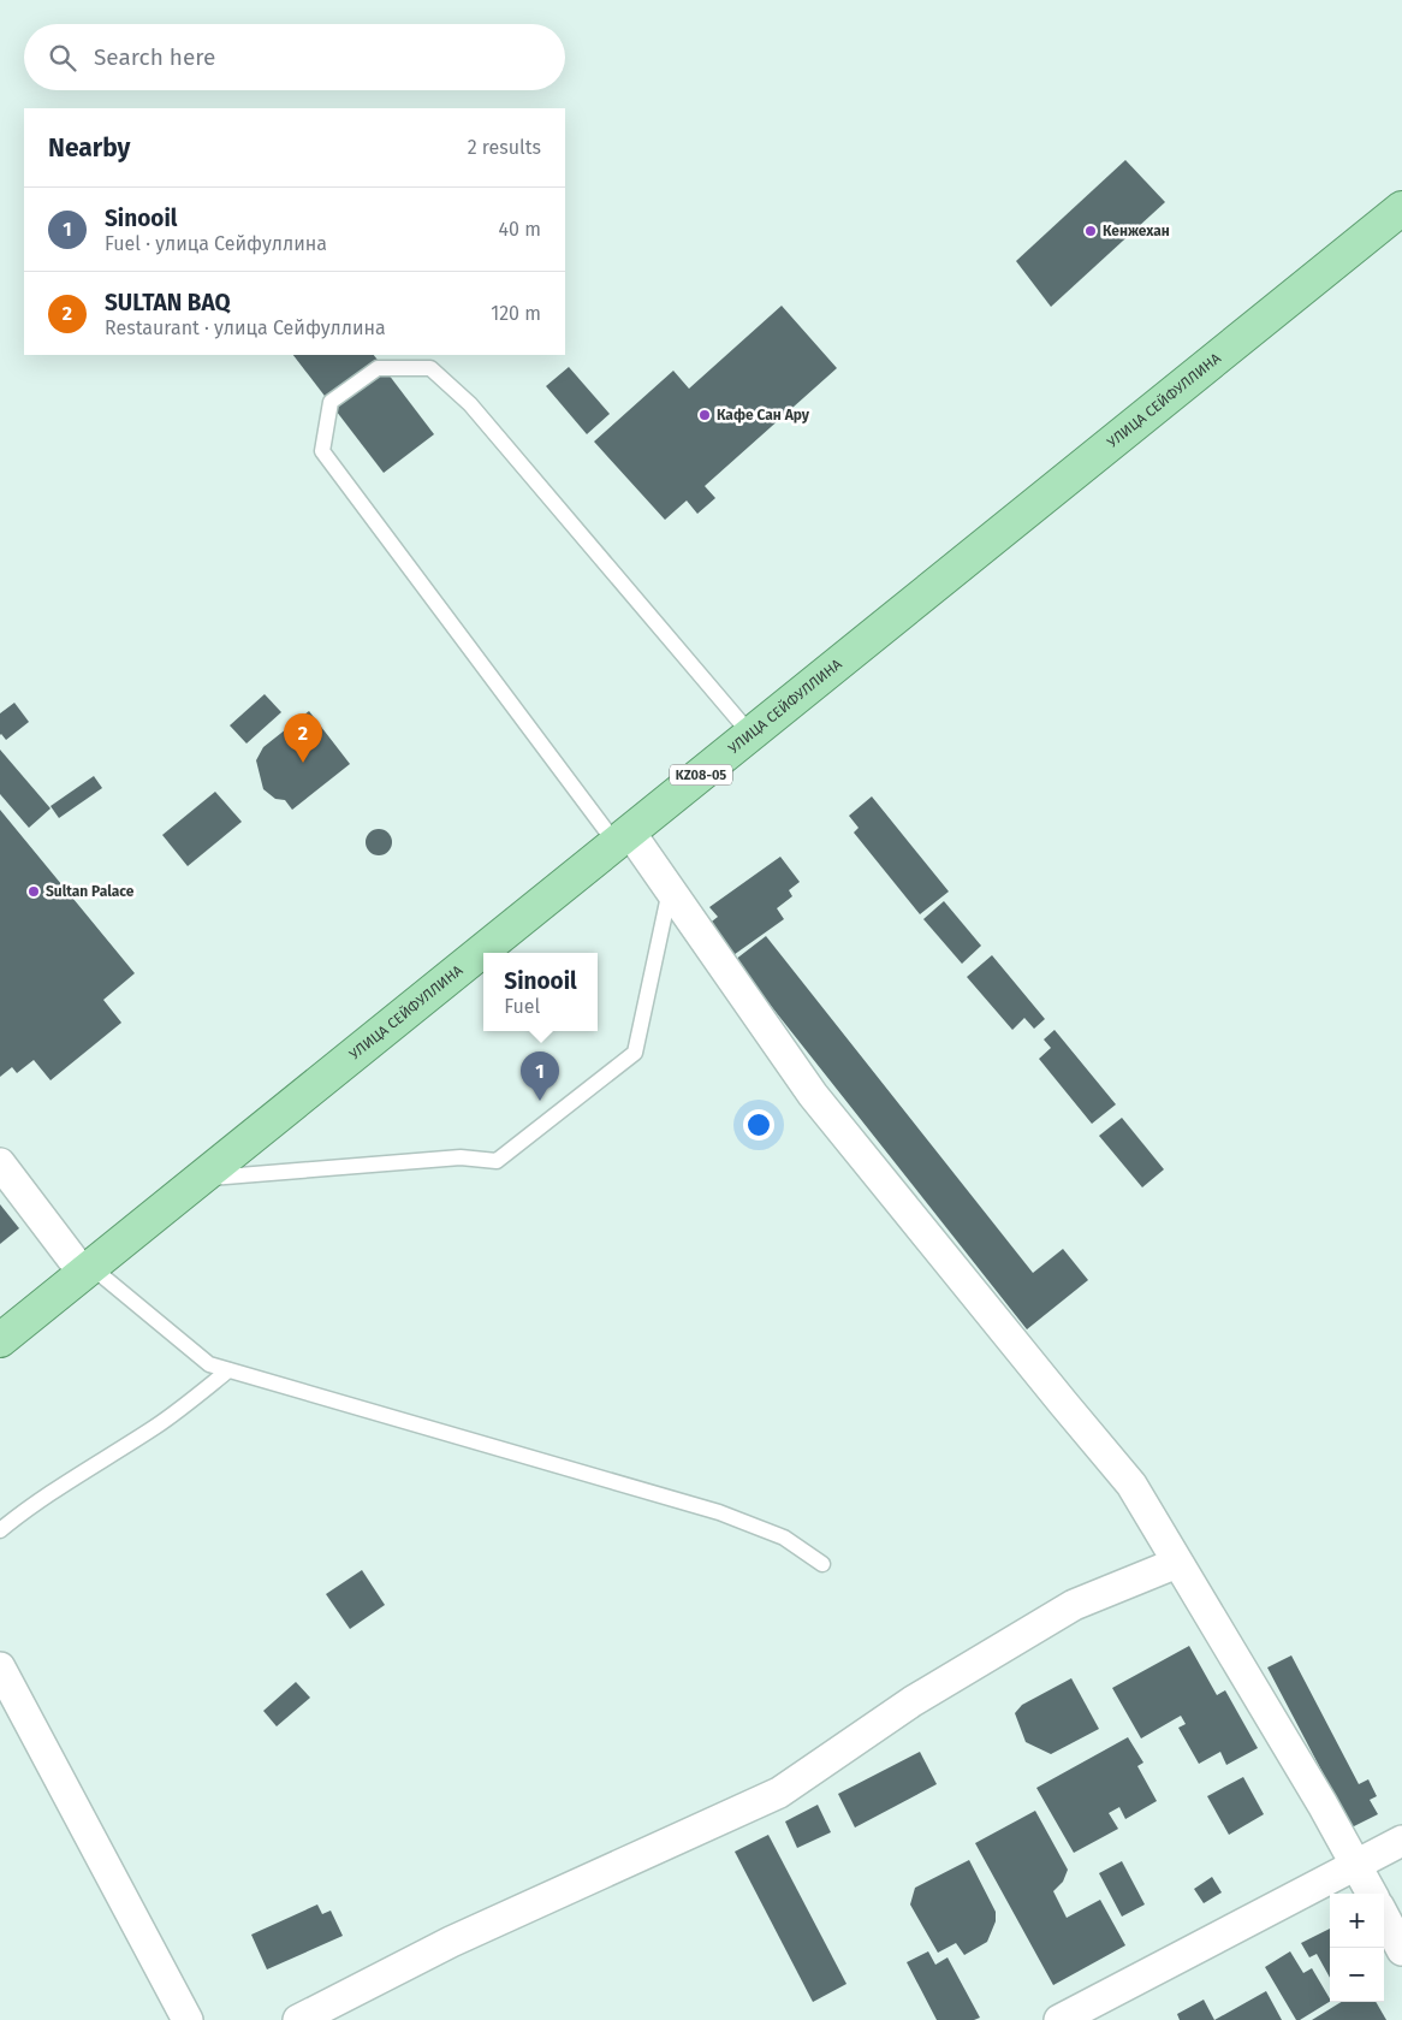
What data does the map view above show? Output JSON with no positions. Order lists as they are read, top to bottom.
{
  "streets": {
    "main road": ["УЛИЦА СЕЙФУЛЛИНА", "KZ08-05"]
  },
  "places": ["Кенжехан", "Кафе Сан Ару", "Sultan Palace"],
  "page": {
    "search": "Search here",
    "heading": ["Nearby", "2 results"],
    "list": [
      {
        "mark": "1",
        "name": "Sinooil",
        "note": "Fuel · улица Сейфуллина",
        "value": "40 m"
      },
      {
        "mark": "2",
        "name": "SULTAN BAQ",
        "note": "Restaurant · улица Сейфуллина",
        "value": "120 m"
      }
    ],
    "pins": ["2", "1"],
    "popup": ["Sinooil", "Fuel"],
    "map_buttons": ["+", "−"]
  }
}
